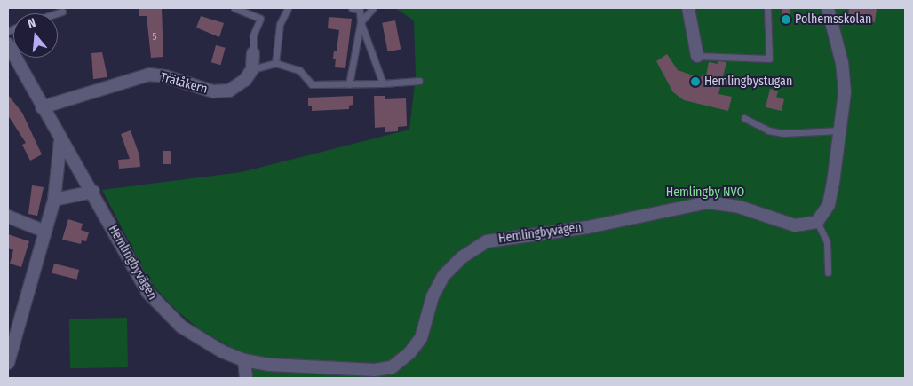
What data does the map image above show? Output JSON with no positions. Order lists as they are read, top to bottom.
{
  "streets": {
    "street": ["Trätåkern", "Hemlingbyvägen"]
  },
  "crossings": [
    ["Trätåkern", "Hemlingbyvägen"]
  ],
  "parks": ["Hemlingby NVO"],
  "places": ["Polhemsskolan", "Hemlingbystugan"],
  "house_numbers": ["5"],
  "north": "top"
}
